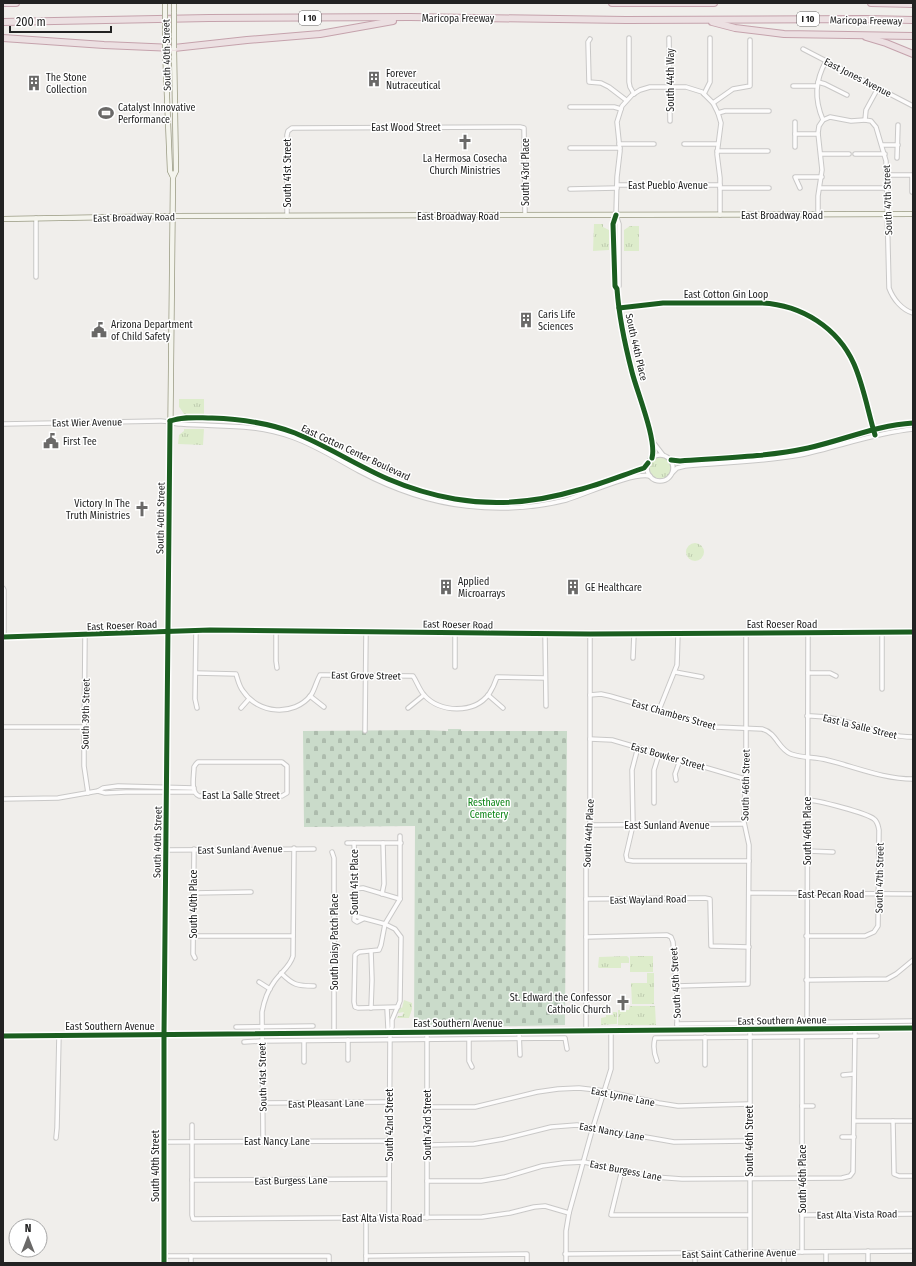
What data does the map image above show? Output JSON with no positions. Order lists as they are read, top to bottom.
{
  "streets": {
    "highway": ["I 10", "Maricopa Freeway"],
    "main road": ["South 40th Street", "East Broadway Road", "East Southern Avenue"],
    "street": [
      "East Jones Avenue",
      "South 44th Way",
      "East Wood Street",
      "South 43rd Place",
      "South 41st Street",
      "East Pueblo Avenue",
      "South 47th Street",
      "East Cotton Gin Loop",
      "South 44th Place",
      "East Wier Avenue",
      "East Cotton Center Boulevard",
      "East Roeser Road",
      "East Grove Street",
      "South 39th Street",
      "East Chambers Street",
      "East la Salle Street",
      "East Bowker Street",
      "South 46th Street",
      "East La Salle Street",
      "East Sunland Avenue",
      "South 46th Place",
      "South 41st Place",
      "East Pecan Road",
      "East Wayland Road",
      "South 40th Place",
      "South Daisy Patch Place",
      "South 45th Street",
      "East Lynne Lane",
      "East Pleasant Lane",
      "South 42nd Street",
      "South 43rd Street",
      "East Nancy Lane",
      "East Burgess Lane",
      "East Alta Vista Road",
      "East Saint Catherine Avenue"
    ]
  },
  "crossings": [
    ["South 40th Street", "East Broadway Road"],
    ["South 40th Street", "East Wier Avenue"],
    ["South 40th Street", "East Cotton Center Boulevard"],
    ["South 40th Street", "East Roeser Road"],
    ["South 40th Street", "East La Salle Street"],
    ["South 40th Street", "East Sunland Avenue"],
    ["South 40th Street", "East Southern Avenue"],
    ["South 40th Street", "East Nancy Lane"],
    ["East Wood Street", "South 43rd Place"],
    ["East Wood Street", "South 41st Street"],
    ["South 43rd Place", "East Broadway Road"],
    ["South 41st Street", "East Broadway Road"],
    ["South 41st Street", "East Sunland Avenue"],
    ["South 41st Street", "East Southern Avenue"],
    ["South 41st Street", "East Pleasant Lane"],
    ["South 41st Street", "East Nancy Lane"],
    ["East Pueblo Avenue", "South 44th Place"],
    ["South 47th Street", "East Broadway Road"],
    ["South 47th Street", "South 46th Place"],
    ["South 47th Street", "East Pecan Road"],
    ["East Broadway Road", "South 44th Place"],
    ["East Cotton Gin Loop", "South 44th Place"],
    ["East Cotton Gin Loop", "East Cotton Center Boulevard"],
    ["South 44th Place", "East Cotton Center Boulevard"],
    ["South 44th Place", "East Roeser Road"],
    ["South 44th Place", "East Chambers Street"],
    ["South 44th Place", "East Bowker Street"],
    ["South 44th Place", "East Sunland Avenue"],
    ["South 44th Place", "East Wayland Road"],
    ["South 44th Place", "South 45th Street"],
    ["South 44th Place", "East Southern Avenue"],
    ["East Wier Avenue", "East Cotton Center Boulevard"],
    ["East Roeser Road", "South 39th Street"],
    ["East Roeser Road", "South 46th Street"],
    ["East Roeser Road", "South 46th Place"],
    ["South 39th Street", "East La Salle Street"],
    ["East Chambers Street", "South 46th Street"],
    ["East Chambers Street", "South 46th Place"],
    ["East la Salle Street", "South 46th Place"],
    ["East Bowker Street", "South 46th Street"],
    ["South 46th Street", "East Sunland Avenue"],
    ["South 46th Street", "East Pecan Road"],
    ["South 46th Street", "East Wayland Road"],
    ["South 46th Street", "South 45th Street"],
    ["South 46th Street", "East Southern Avenue"],
    ["South 46th Street", "East Lynne Lane"],
    ["South 46th Street", "East Nancy Lane"],
    ["South 46th Street", "East Burgess Lane"],
    ["South 46th Street", "East Saint Catherine Avenue"],
    ["East Sunland Avenue", "South 40th Place"],
    ["South 46th Place", "East Pecan Road"],
    ["South 46th Place", "East Southern Avenue"],
    ["South 46th Place", "East Burgess Lane"],
    ["South 46th Place", "East Alta Vista Road"],
    ["South 46th Place", "East Saint Catherine Avenue"],
    ["South Daisy Patch Place", "East Southern Avenue"],
    ["South 45th Street", "East Southern Avenue"],
    ["East Southern Avenue", "South 42nd Street"],
    ["East Southern Avenue", "South 43rd Street"],
    ["East Lynne Lane", "South 43rd Street"],
    ["East Pleasant Lane", "South 42nd Street"],
    ["South 42nd Street", "East Nancy Lane"],
    ["South 42nd Street", "East Burgess Lane"],
    ["South 42nd Street", "East Alta Vista Road"],
    ["South 43rd Street", "East Nancy Lane"],
    ["South 43rd Street", "East Burgess Lane"],
    ["South 43rd Street", "East Alta Vista Road"],
    ["East Burgess Lane", "East Alta Vista Road"]
  ],
  "parks": ["Resthaven Cemetery"],
  "places": {
    "building": [
      "Forever Nutraceutical",
      "The Stone Collection",
      "Caris Life Sciences",
      "Applied Microarrays",
      "GE Healthcare"
    ],
    "sports": ["Catalyst Innovative Performance"],
    "church": ["La Hermosa Cosecha Church Ministries", "Victory In The Truth Ministries", "St. Edward the Confessor Catholic Church"],
    "public building": ["Arizona Department of Child Safety", "First Tee"]
  },
  "scale_bar": "200 m",
  "north": "top"
}
